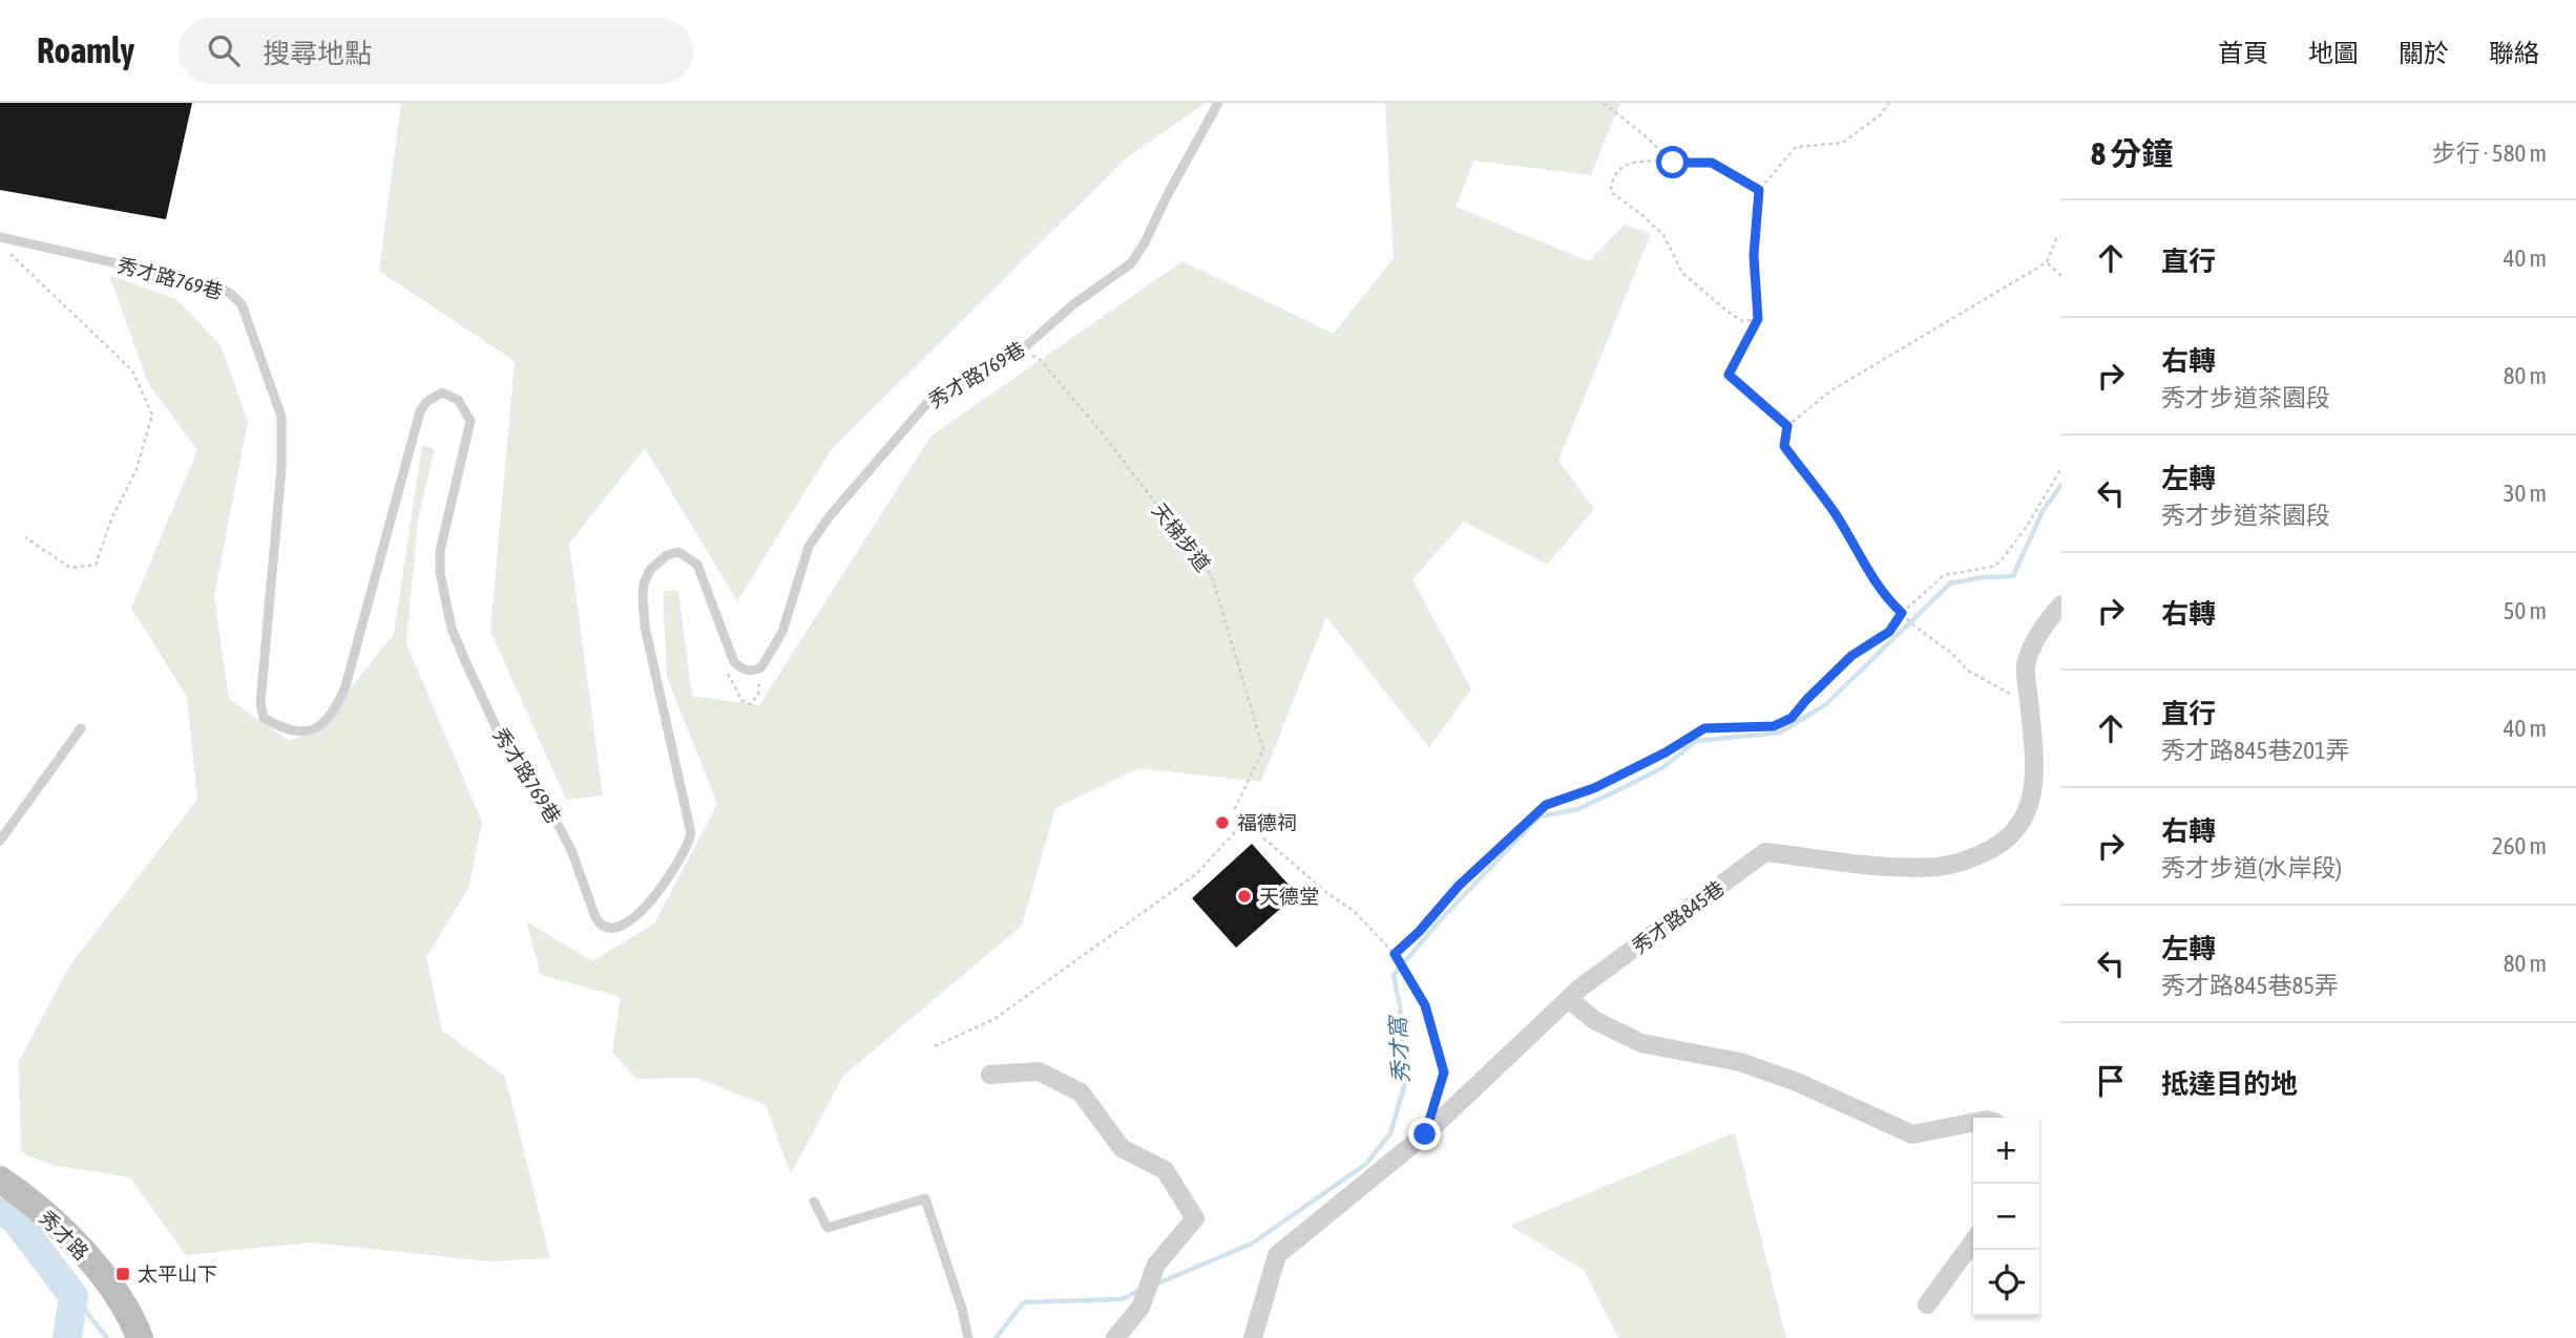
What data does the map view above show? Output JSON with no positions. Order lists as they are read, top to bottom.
{
  "streets": {
    "main road": ["秀才路"],
    "street": ["秀才路845巷"],
    "lane": ["秀才路769巷"],
    "path": ["天梯步道"]
  },
  "crossings": [
    ["秀才路769巷", "天梯步道"]
  ],
  "water": ["秀才窩"],
  "places": {
    "other": ["福德祠", "天德堂"],
    "transit": ["太平山下"]
  },
  "page": {
    "header": "Roamly",
    "search": "搜尋地點",
    "nav": [
      "首頁",
      "地圖",
      "關於",
      "聯絡"
    ],
    "heading": ["8 分鐘", "步行 · 580 m"],
    "list": [
      ["直行", "40 m"],
      ["右轉", "秀才步道茶園段", "80 m"],
      ["左轉", "秀才步道茶園段", "30 m"],
      ["右轉", "50 m"],
      ["直行", "秀才路845巷201弄", "40 m"],
      ["右轉", "秀才步道(水岸段)", "260 m"],
      ["左轉", "秀才路845巷85弄", "80 m"],
      "抵達目的地"
    ],
    "map_buttons": ["+", "−"]
  }
}
